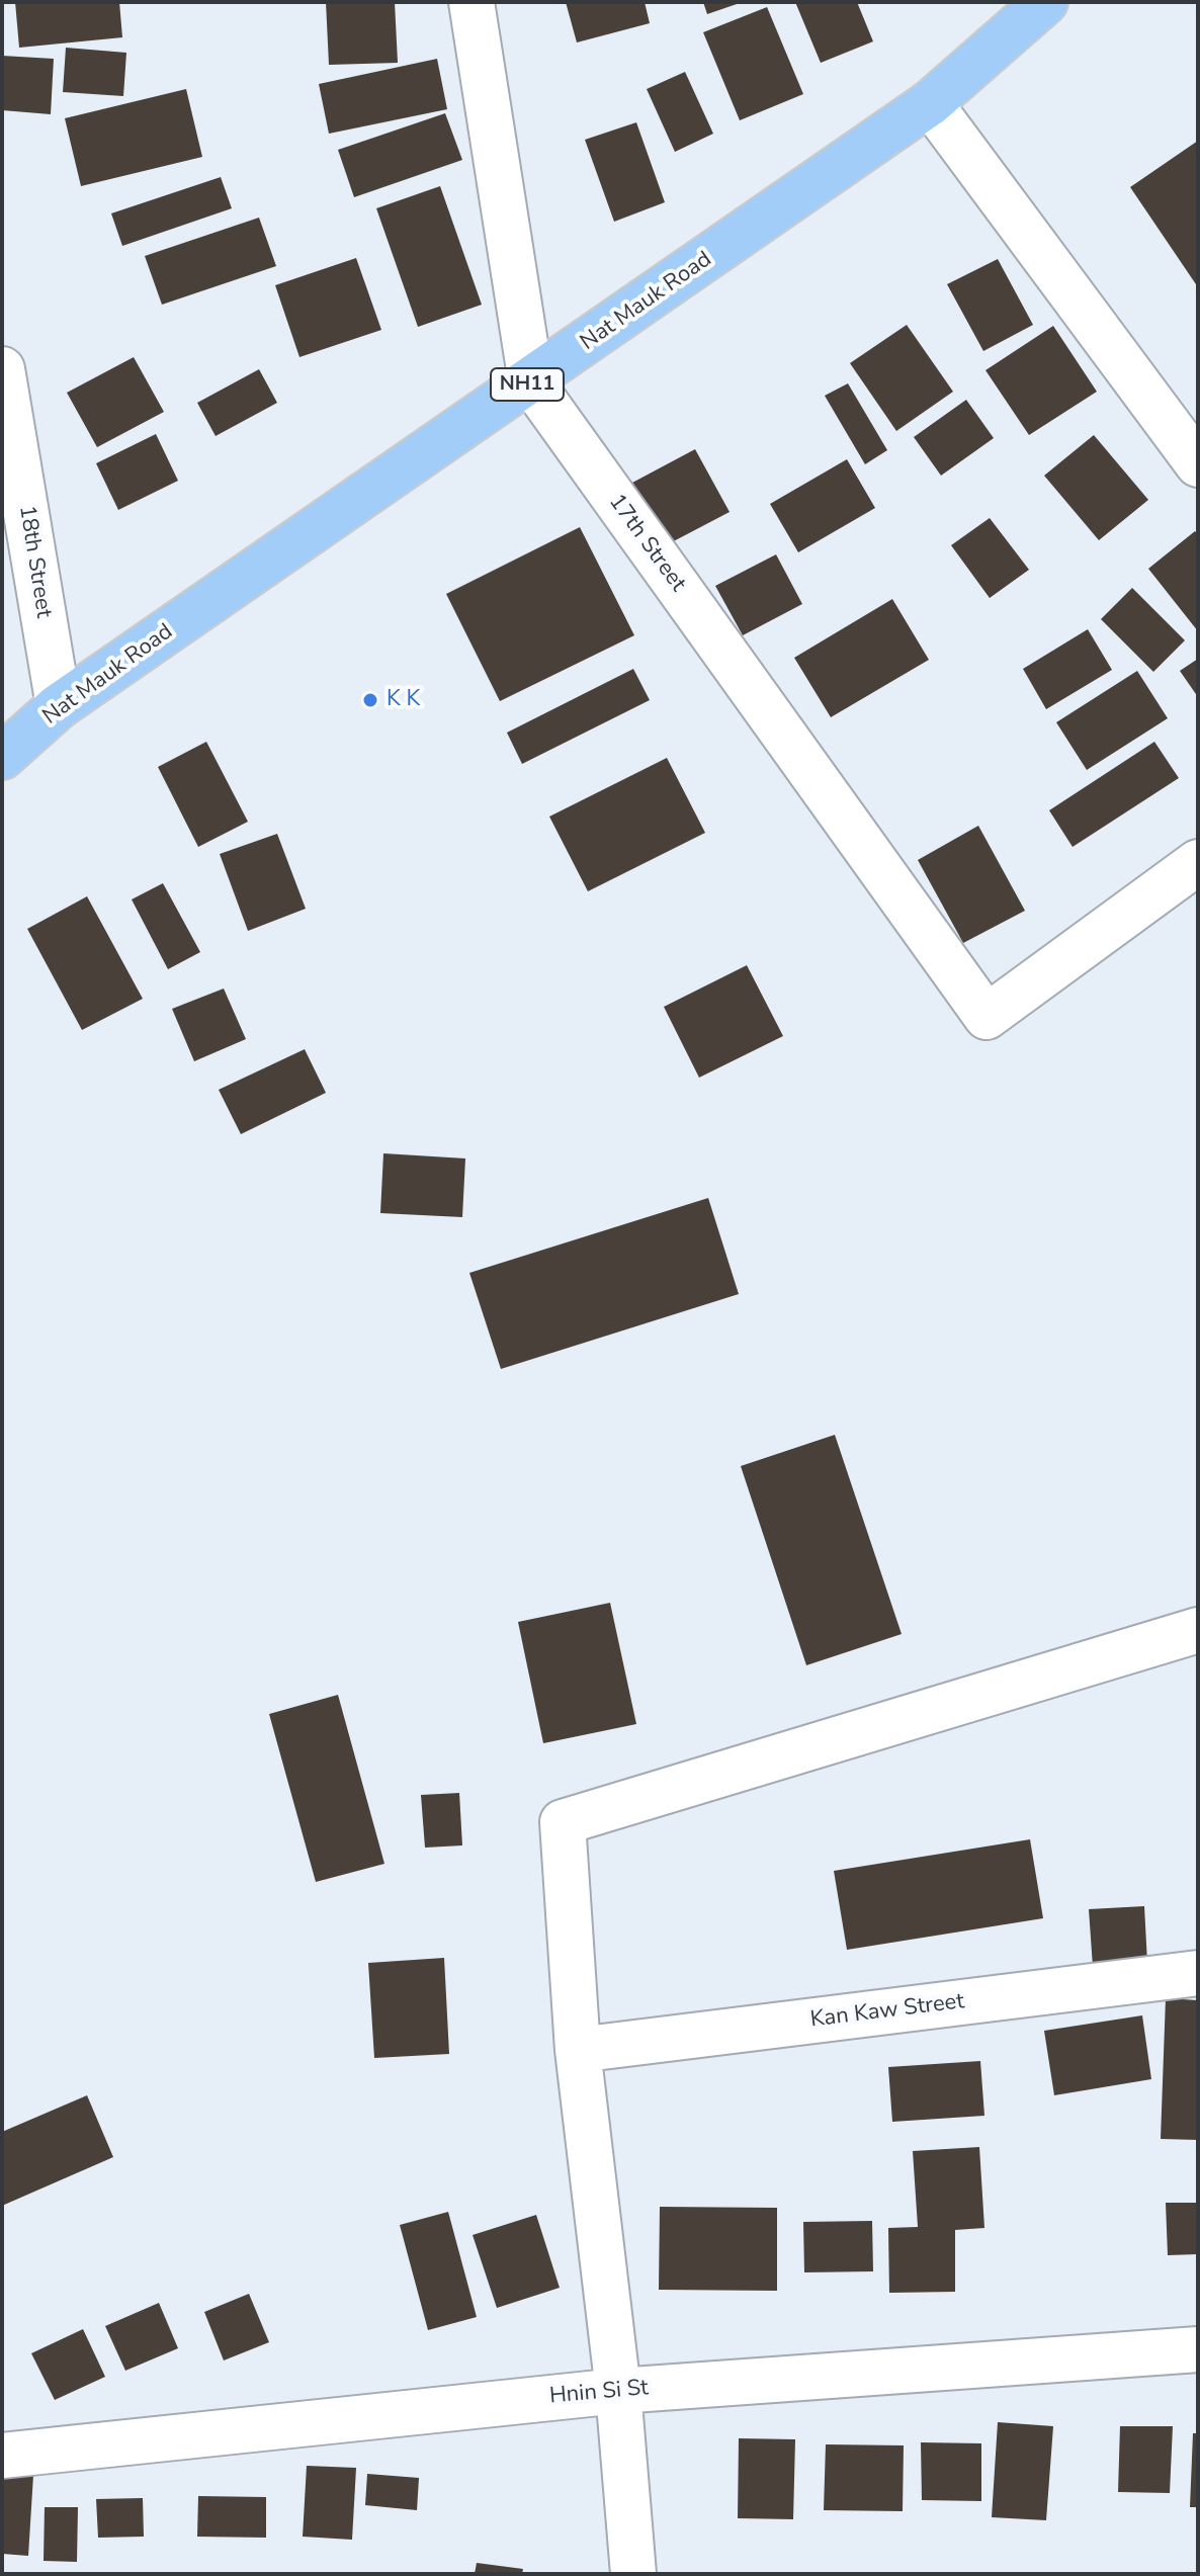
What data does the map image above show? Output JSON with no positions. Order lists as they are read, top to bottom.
{
  "streets": {
    "highway": ["Nat Mauk Road", "NH11"],
    "street": [
      "17th Street",
      "18th Street",
      "Kan Kaw Street",
      "Hnin Si St"
    ]
  },
  "crossings": [
    ["Nat Mauk Road", "17th Street"],
    ["Nat Mauk Road", "18th Street"]
  ],
  "places": ["K K"]
}
